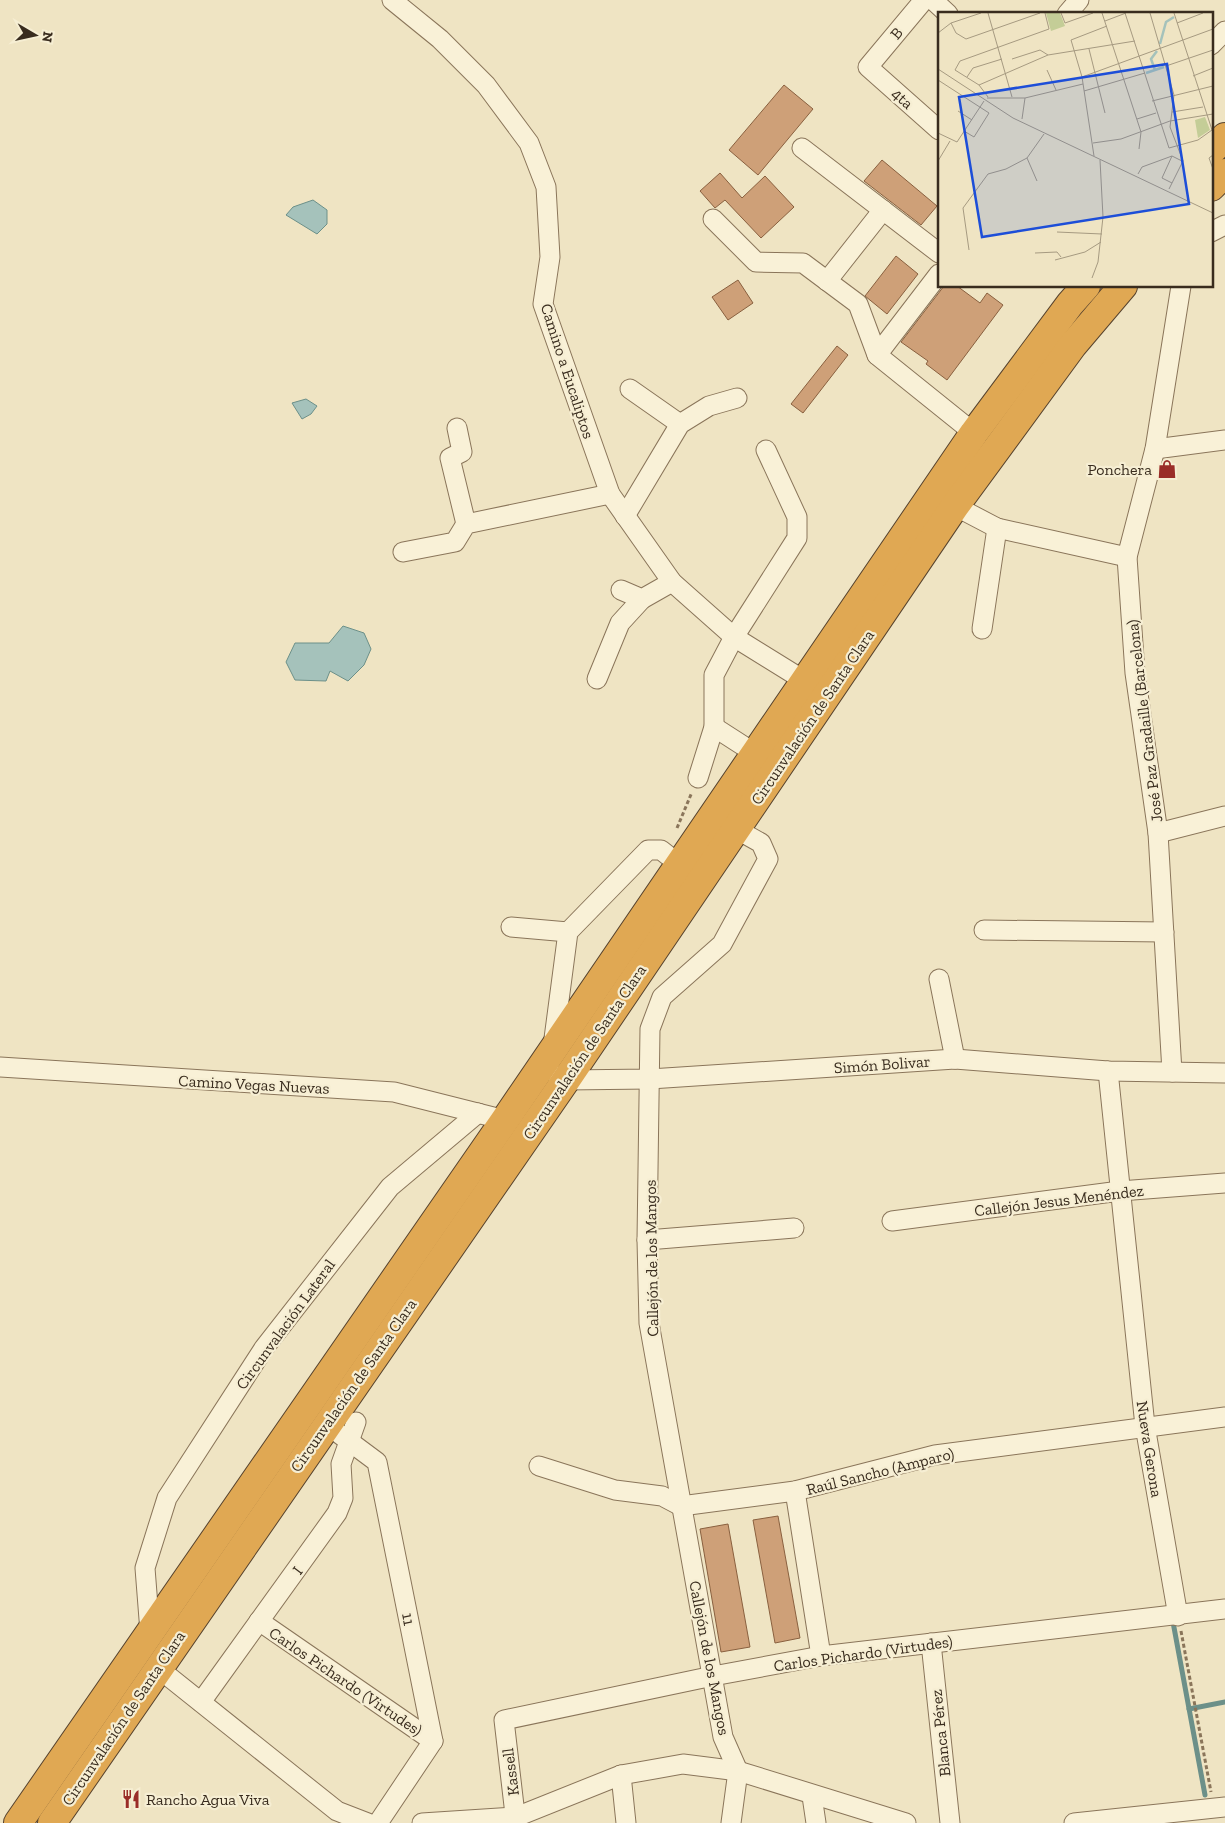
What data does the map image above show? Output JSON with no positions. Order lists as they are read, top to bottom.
{
  "streets": {
    "highway": ["Circunvalación de Santa Clara"],
    "street": [
      "B",
      "4ta",
      "Camino a Eucaliptos",
      "José Paz Gradaille (Barcelona)",
      "Simón Bolivar",
      "Camino Vegas Nuevas",
      "Callejón Jesus Menéndez",
      "Callejón de los Mangos",
      "Circunvalación Lateral",
      "Nueva Gerona",
      "Raúl Sancho (Amparo)",
      "I",
      "11",
      "Carlos Pichardo (Virtudes)",
      "Blanca Pérez",
      "Kassell"
    ]
  },
  "crossings": [
    ["B", "4ta"],
    ["Camino a Eucaliptos", "Circunvalación de Santa Clara"],
    ["Circunvalación de Santa Clara", "Simón Bolivar"],
    ["Circunvalación de Santa Clara", "Camino Vegas Nuevas"],
    ["Circunvalación de Santa Clara", "Callejón de los Mangos"],
    ["Circunvalación de Santa Clara", "Circunvalación Lateral"],
    ["Circunvalación de Santa Clara", "11"],
    ["José Paz Gradaille (Barcelona)", "Simón Bolivar"],
    ["Simón Bolivar", "Callejón de los Mangos"],
    ["Simón Bolivar", "Nueva Gerona"],
    ["Camino Vegas Nuevas", "Circunvalación Lateral"],
    ["Callejón Jesus Menéndez", "Nueva Gerona"],
    ["Callejón de los Mangos", "Raúl Sancho (Amparo)"],
    ["Callejón de los Mangos", "Carlos Pichardo (Virtudes)"],
    ["Nueva Gerona", "Raúl Sancho (Amparo)"],
    ["Nueva Gerona", "Carlos Pichardo (Virtudes)"],
    ["I", "11"],
    ["I", "Carlos Pichardo (Virtudes)"],
    ["11", "Carlos Pichardo (Virtudes)"],
    ["Carlos Pichardo (Virtudes)", "Blanca Pérez"],
    ["Carlos Pichardo (Virtudes)", "Kassell"]
  ],
  "places": {
    "shop": ["Ponchera"],
    "restaurant": ["Rancho Agua Viva"]
  },
  "north": "right"
}
